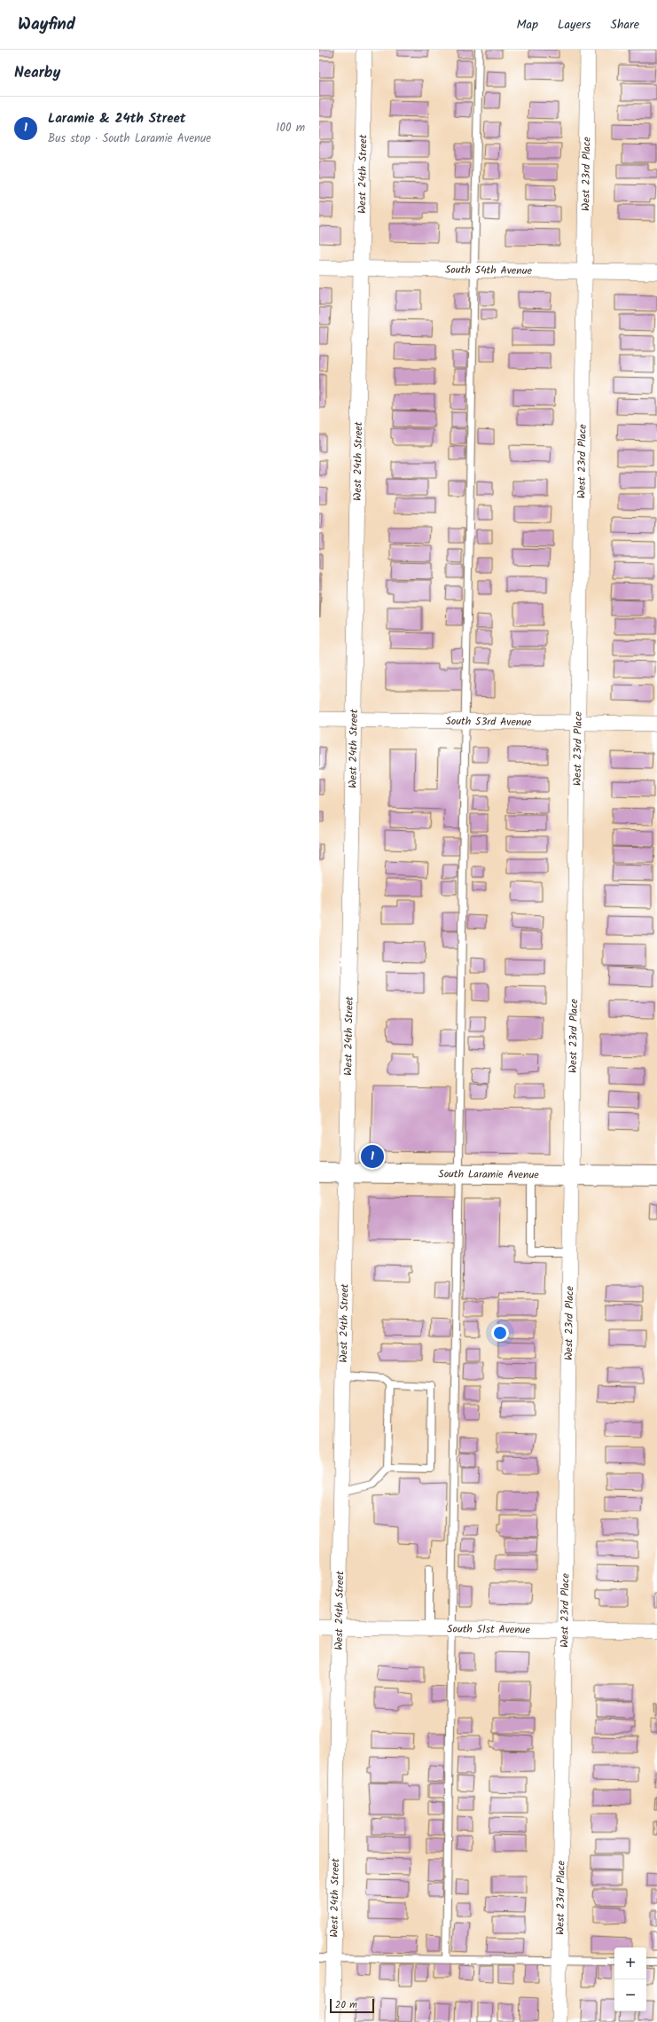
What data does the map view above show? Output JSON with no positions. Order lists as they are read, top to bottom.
{
  "streets": {
    "main road": ["South Laramie Avenue"],
    "street": [
      "West 24th Street",
      "West 23rd Place",
      "South 54th Avenue",
      "South 53rd Avenue",
      "South 51st Avenue"
    ]
  },
  "crossings": [
    ["West 24th Street", "South 54th Avenue"],
    ["West 24th Street", "South 53rd Avenue"],
    ["West 24th Street", "South Laramie Avenue"],
    ["West 24th Street", "South 51st Avenue"],
    ["West 23rd Place", "South 54th Avenue"],
    ["West 23rd Place", "South 53rd Avenue"],
    ["West 23rd Place", "South Laramie Avenue"],
    ["West 23rd Place", "South 51st Avenue"]
  ],
  "scale_bar": "20 m",
  "page": {
    "header": "Wayfind",
    "nav": ["Map", "Layers", "Share"],
    "heading": "Nearby",
    "list": [
      {
        "mark": "1",
        "name": "Laramie & 24th Street",
        "note": "Bus stop · South Laramie Avenue",
        "value": "100 m"
      }
    ],
    "pins": "1",
    "map_buttons": ["+", "−"],
    "scale": "20 m"
  }
}
